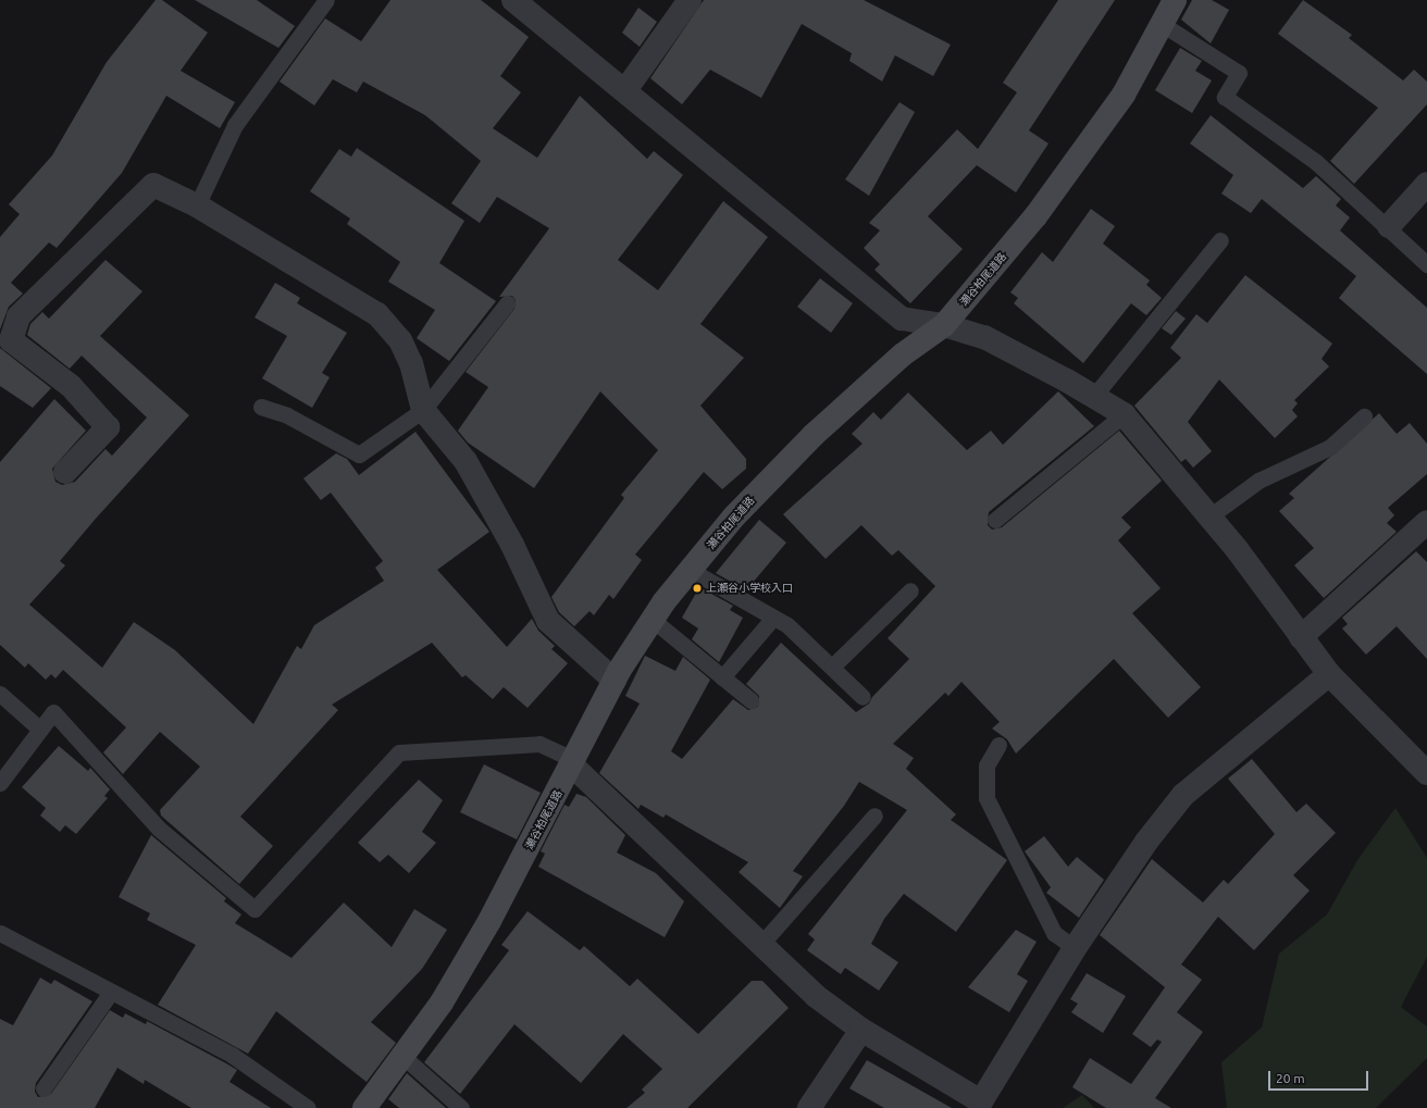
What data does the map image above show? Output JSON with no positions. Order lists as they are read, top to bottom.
{
  "streets": {
    "main road": ["瀬谷柏尾道路"]
  },
  "places": ["上瀬谷小学校入口"],
  "scale_bar": "20 m"
}
